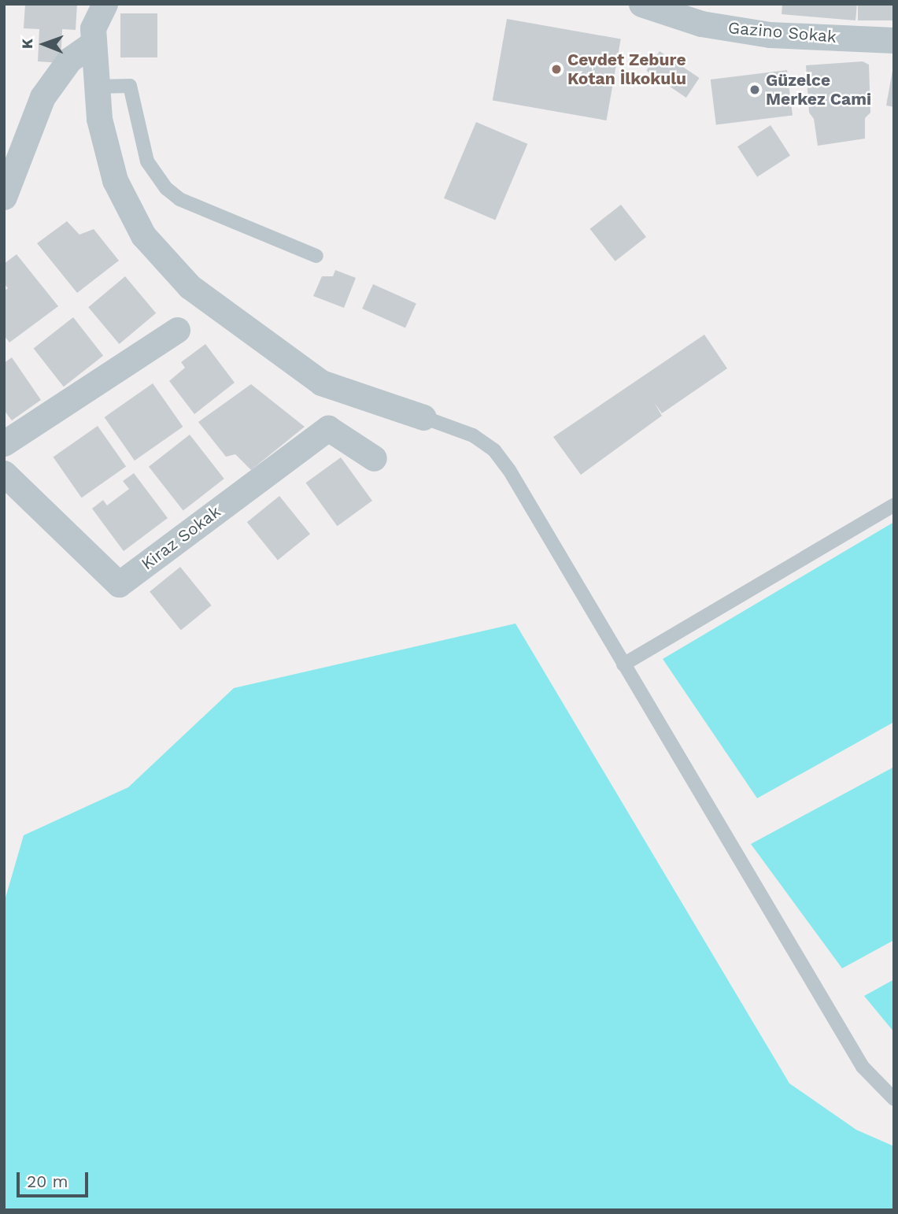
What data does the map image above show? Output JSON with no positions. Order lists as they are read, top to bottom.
{
  "streets": {
    "street": ["Gazino Sokak", "Kiraz Sokak"]
  },
  "places": ["Cevdet Zebure Kotan İlkokulu", "Güzelce Merkez Cami"],
  "scale_bar": "20 m",
  "north": "left"
}
